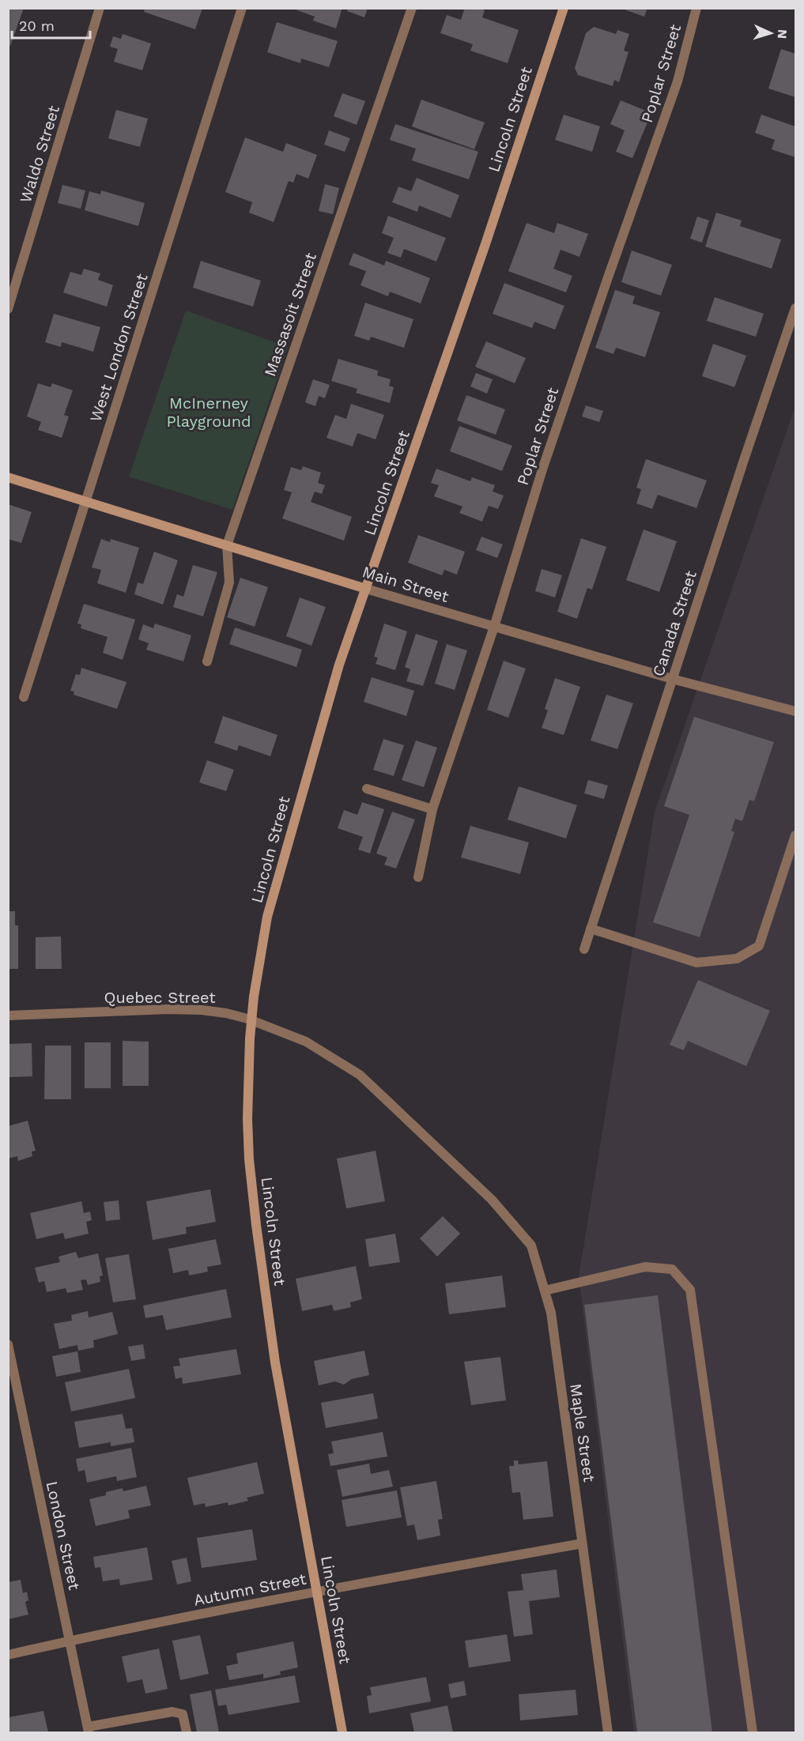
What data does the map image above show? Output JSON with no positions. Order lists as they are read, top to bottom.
{
  "streets": {
    "street": [
      "Poplar Street",
      "Lincoln Street",
      "Waldo Street",
      "Massasoit Street",
      "West London Street",
      "Main Street",
      "Canada Street",
      "Quebec Street",
      "Maple Street",
      "London Street",
      "Autumn Street"
    ]
  },
  "crossings": [
    ["Poplar Street", "Main Street"],
    ["Lincoln Street", "Main Street"],
    ["Lincoln Street", "Autumn Street"],
    ["Massasoit Street", "Main Street"],
    ["West London Street", "Main Street"],
    ["Main Street", "Canada Street"],
    ["Quebec Street", "Maple Street"],
    ["Maple Street", "Autumn Street"],
    ["London Street", "Autumn Street"]
  ],
  "parks": ["McInerney Playground"],
  "scale_bar": "20 m",
  "north": "right"
}
